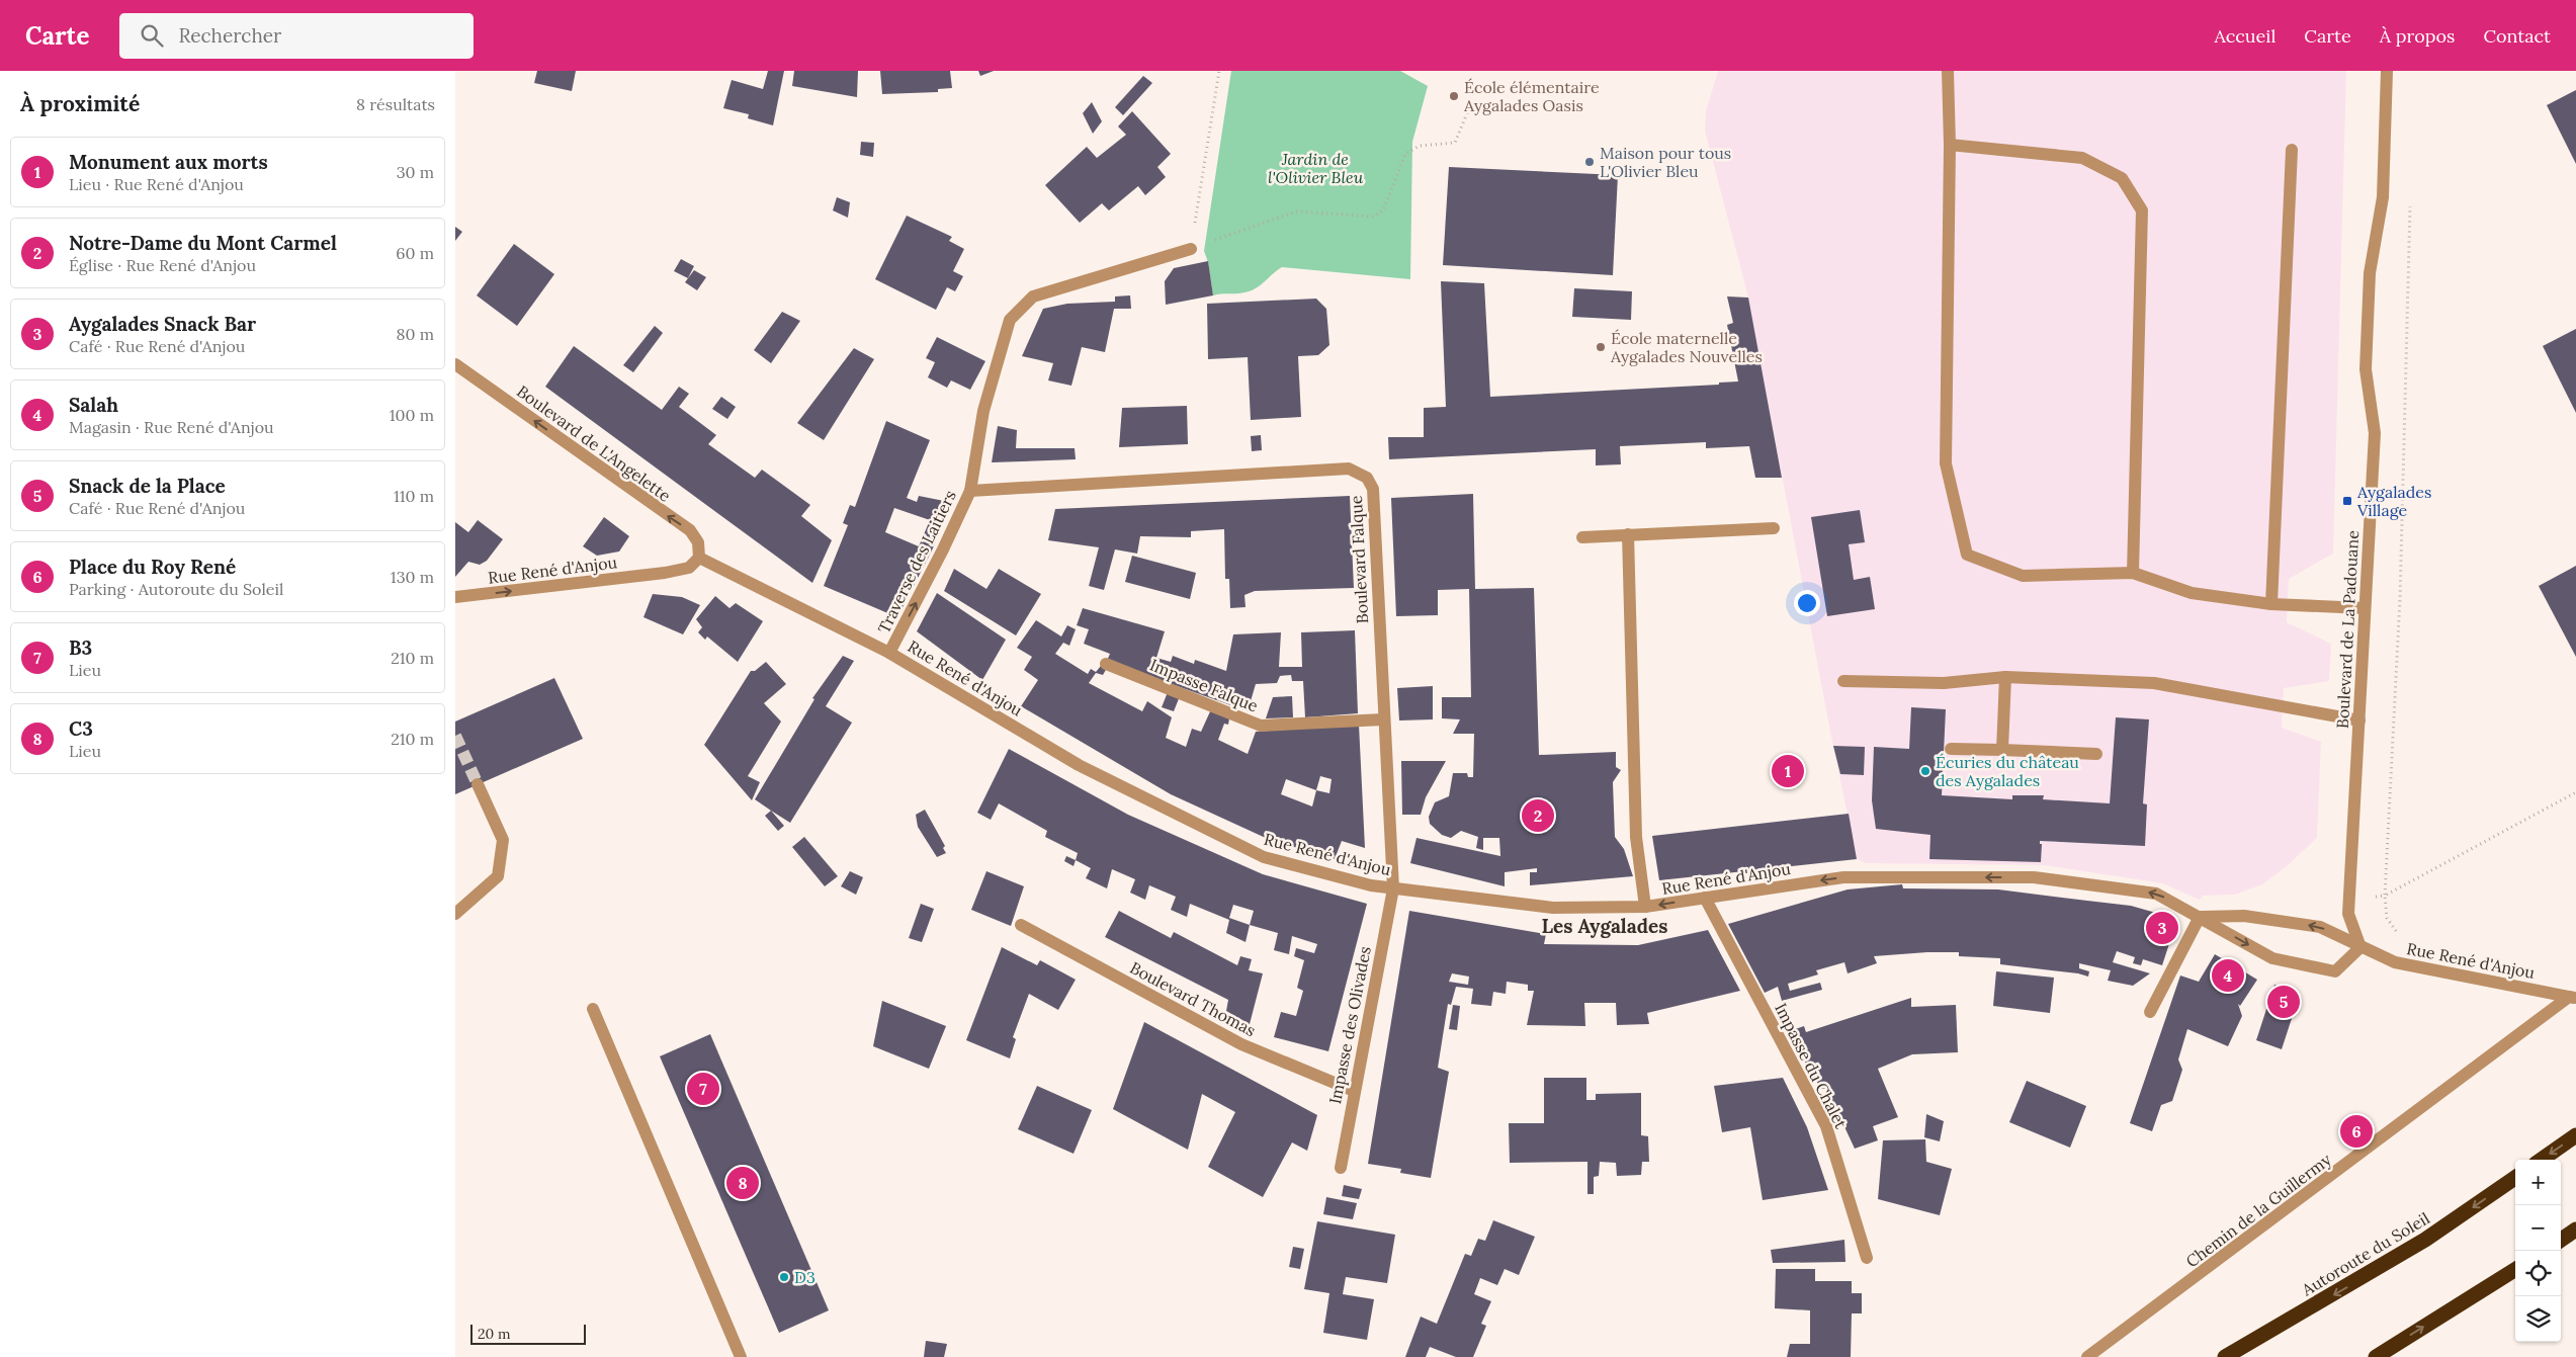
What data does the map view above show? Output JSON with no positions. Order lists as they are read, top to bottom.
{
  "streets": {
    "highway": ["Autoroute du Soleil"],
    "street": [
      "Boulevard de L'Angelette",
      "Boulevard Falque",
      "Traverse des Laitiers",
      "Rue René d'Anjou",
      "Boulevard de La Padouane",
      "Impasse Falque",
      "Boulevard Thomas",
      "Impasse des Olivades",
      "Impasse du Chalet",
      "Chemin de la Guillermy"
    ]
  },
  "crossings": [
    ["Boulevard de L'Angelette", "Rue René d'Anjou"],
    ["Boulevard Falque", "Traverse des Laitiers"],
    ["Boulevard Falque", "Rue René d'Anjou"],
    ["Boulevard Falque", "Impasse Falque"],
    ["Boulevard Falque", "Impasse des Olivades"],
    ["Traverse des Laitiers", "Rue René d'Anjou"],
    ["Rue René d'Anjou", "Boulevard de La Padouane"],
    ["Rue René d'Anjou", "Impasse des Olivades"],
    ["Rue René d'Anjou", "Impasse du Chalet"],
    ["Rue René d'Anjou", "Chemin de la Guillermy"],
    ["Boulevard Thomas", "Impasse des Olivades"]
  ],
  "one_way": ["Boulevard de L'Angelette"],
  "districts": ["Les Aygalades"],
  "parks": ["Jardin de l'Olivier Bleu"],
  "places": {
    "other": [
      "École élémentaire Aygalades Oasis",
      "Maison pour tous L'Olivier Bleu",
      "École maternelle Aygalades Nouvelles",
      "Écuries du château des Aygalades",
      "D3"
    ],
    "transit": ["Aygalades Village"]
  },
  "scale_bar": "20 m",
  "page": {
    "header": "Carte",
    "search": "Rechercher",
    "nav": [
      "Accueil",
      "Carte",
      "À propos",
      "Contact"
    ],
    "heading": ["À proximité", "8 résultats"],
    "list": [
      {
        "mark": "1",
        "name": "Monument aux morts",
        "note": "Lieu · Rue René d'Anjou",
        "value": "30 m"
      },
      {
        "mark": "2",
        "name": "Notre-Dame du Mont Carmel",
        "note": "Église · Rue René d'Anjou",
        "value": "60 m"
      },
      {
        "mark": "3",
        "name": "Aygalades Snack Bar",
        "note": "Café · Rue René d'Anjou",
        "value": "80 m"
      },
      {
        "mark": "4",
        "name": "Salah",
        "note": "Magasin · Rue René d'Anjou",
        "value": "100 m"
      },
      {
        "mark": "5",
        "name": "Snack de la Place",
        "note": "Café · Rue René d'Anjou",
        "value": "110 m"
      },
      {
        "mark": "6",
        "name": "Place du Roy René",
        "note": "Parking · Autoroute du Soleil",
        "value": "130 m"
      },
      {
        "mark": "7",
        "name": "B3",
        "note": "Lieu",
        "value": "210 m"
      },
      {
        "mark": "8",
        "name": "C3",
        "note": "Lieu",
        "value": "210 m"
      }
    ],
    "pins": [
      "1",
      "2",
      "3",
      "4",
      "5",
      "7",
      "6",
      "8"
    ],
    "map_buttons": ["+", "−"],
    "scale": "20 m"
  }
}
